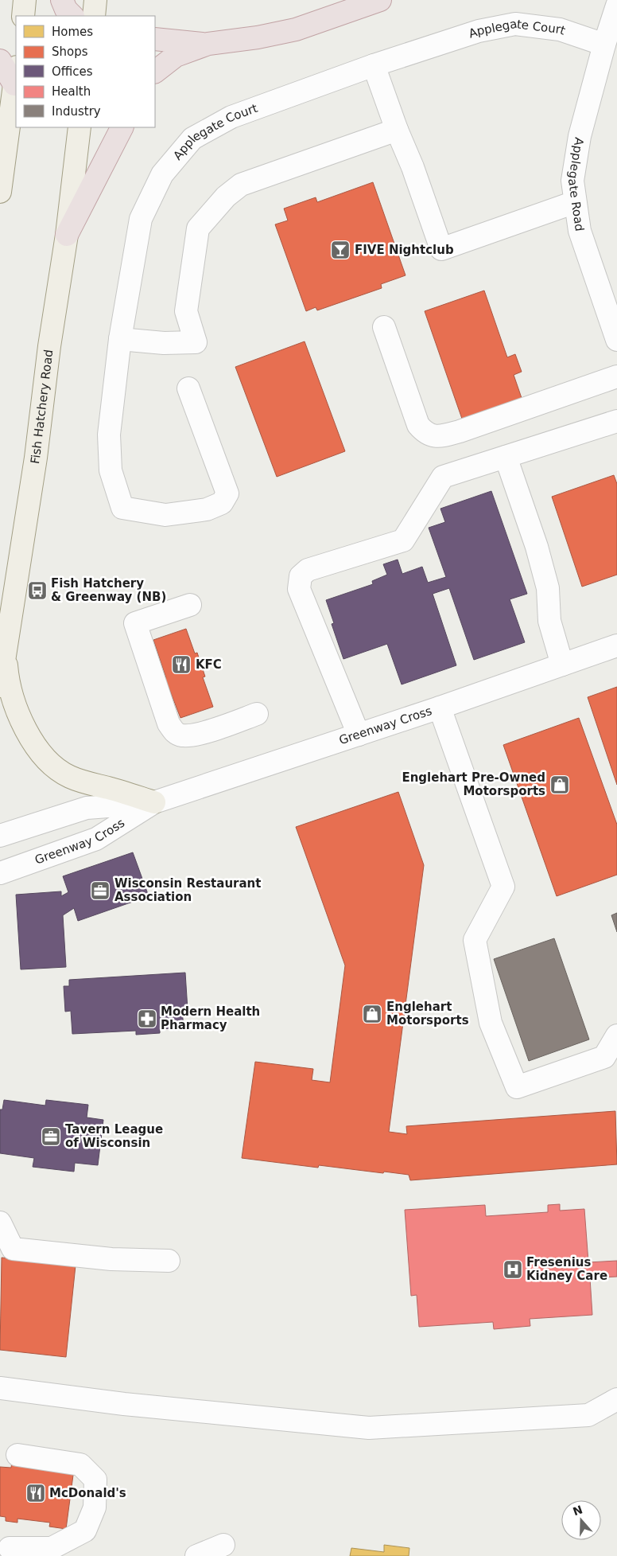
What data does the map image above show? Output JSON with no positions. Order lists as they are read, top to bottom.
{
  "streets": {
    "main road": ["Fish Hatchery Road"],
    "street": ["Applegate Court", "Applegate Road", "Greenway Cross"]
  },
  "crossings": [
    ["Applegate Court", "Applegate Road"]
  ],
  "places": {
    "bar": ["FIVE Nightclub"],
    "bus stop": ["Fish Hatchery & Greenway (NB)"],
    "restaurant": ["KFC", "McDonald's"],
    "shop": ["Englehart Pre-Owned Motorsports", "Englehart Motorsports"],
    "office": ["Wisconsin Restaurant Association", "Tavern League of Wisconsin"],
    "pharmacy": ["Modern Health Pharmacy"],
    "hospital": ["Fresenius Kidney Care"]
  },
  "legend": [
    "Homes",
    "Shops",
    "Offices",
    "Health",
    "Industry"
  ],
  "north": "top"
}
